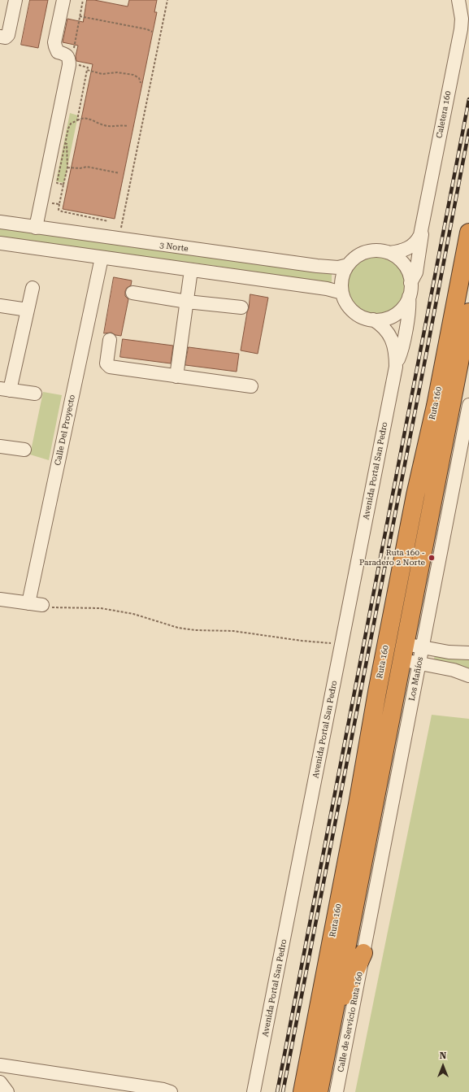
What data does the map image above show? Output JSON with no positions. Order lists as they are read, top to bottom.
{
  "streets": {
    "highway": ["Ruta 160"],
    "street": [
      "Caletera 160",
      "3 Norte",
      "Calle Del Proyecto",
      "Avenida Portal San Pedro",
      "Los Mañíos",
      "Calle de Servicio Ruta 160"
    ]
  },
  "crossings": [
    ["Caletera 160", "3 Norte"],
    ["Caletera 160", "Avenida Portal San Pedro"],
    ["3 Norte", "Avenida Portal San Pedro"],
    ["Los Mañíos", "Calle de Servicio Ruta 160"]
  ],
  "places": ["Ruta 160 - Paradero 2 Norte"],
  "north": "top"
}
